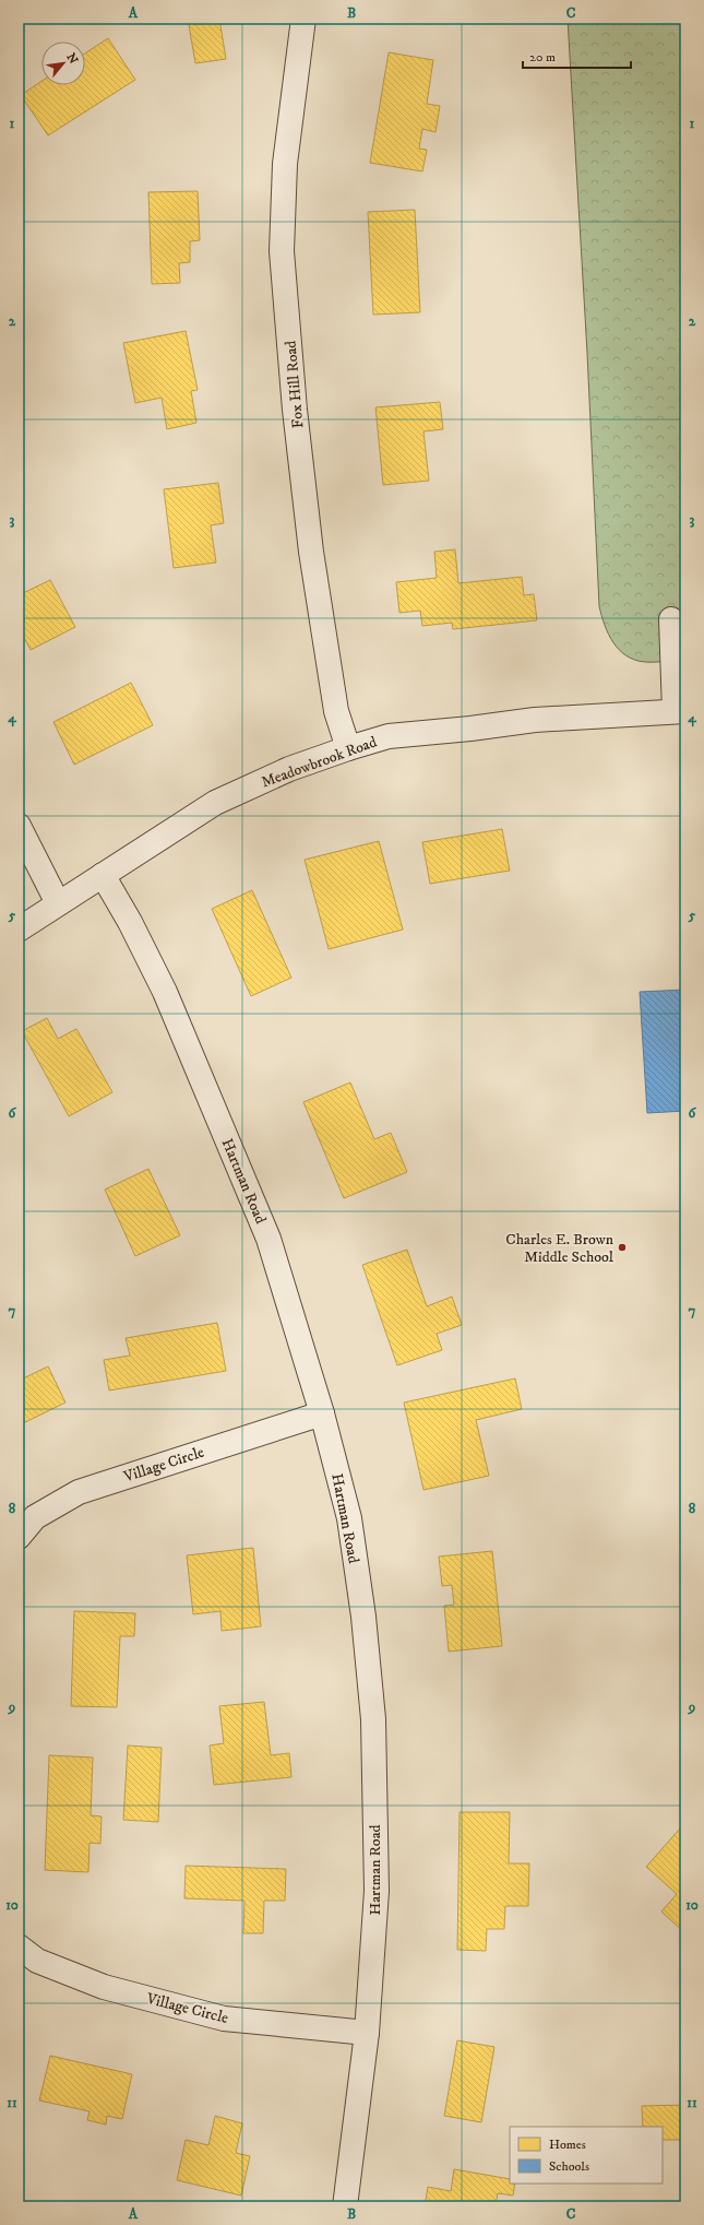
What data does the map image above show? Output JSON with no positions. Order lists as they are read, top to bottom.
{
  "streets": {
    "street": [
      "Fox Hill Road",
      "Meadowbrook Road",
      "Hartman Road",
      "Village Circle"
    ]
  },
  "crossings": [
    ["Fox Hill Road", "Meadowbrook Road"],
    ["Meadowbrook Road", "Hartman Road"],
    ["Hartman Road", "Village Circle"]
  ],
  "places": ["Charles E. Brown Middle School"],
  "legend": ["Homes", "Schools"],
  "scale_bar": "20 m",
  "north": "top right",
  "grid": {
    "columns": ["A", "B", "C"],
    "rows": [
      "1",
      "2",
      "3",
      "4",
      "5",
      "6",
      "7",
      "8",
      "9",
      "10",
      "11"
    ]
  }
}
